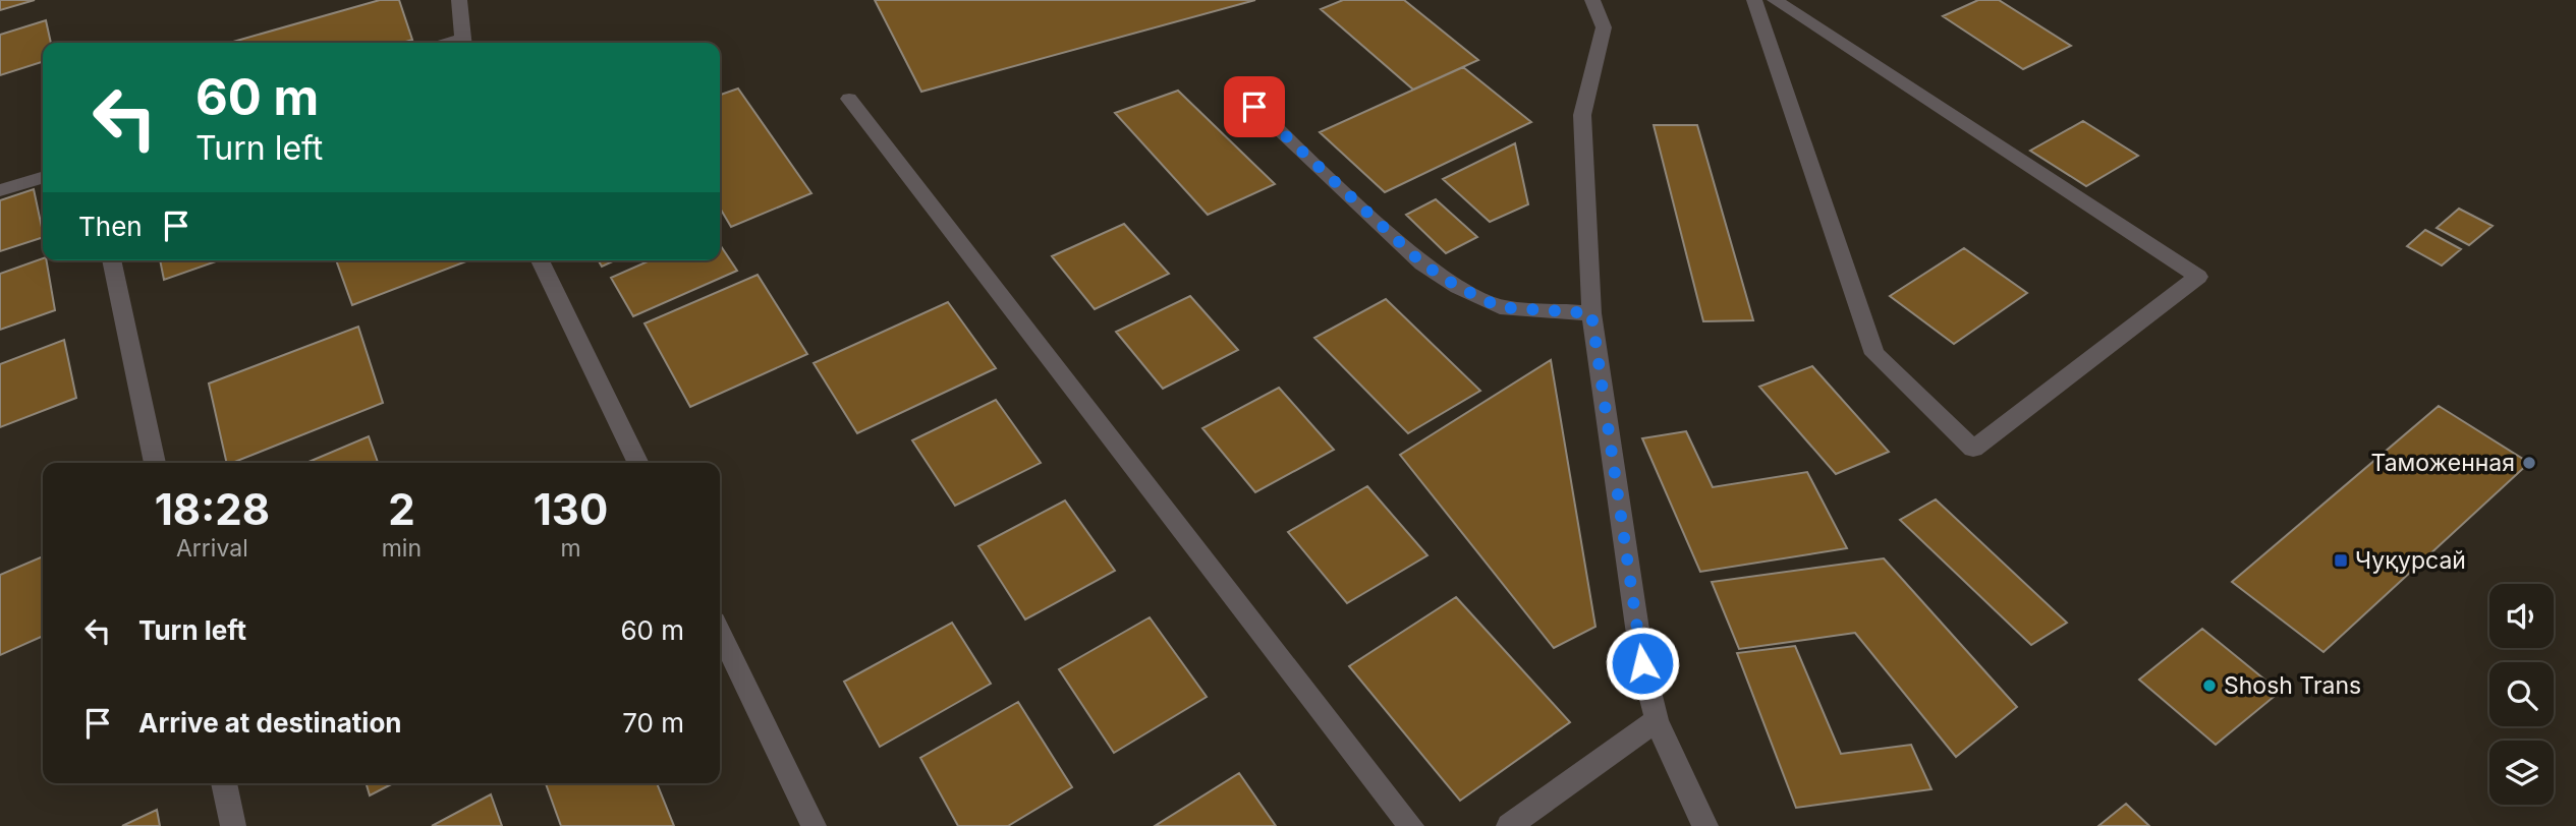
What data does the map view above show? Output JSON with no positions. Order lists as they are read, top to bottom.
{
  "places": {
    "other": ["Таможенная", "Shosh Trans"],
    "transit": ["Чуқурсай"]
  },
  "page": {
    "turn": ["60 m", "Turn left"],
    "then": "Then",
    "eta": [
      "18:28",
      "Arrival",
      "2",
      "min",
      "130",
      "m"
    ],
    "list": [
      {
        "name": "Turn left",
        "value": "60 m"
      },
      {
        "name": "Arrive at destination",
        "value": "70 m"
      }
    ]
  }
}
